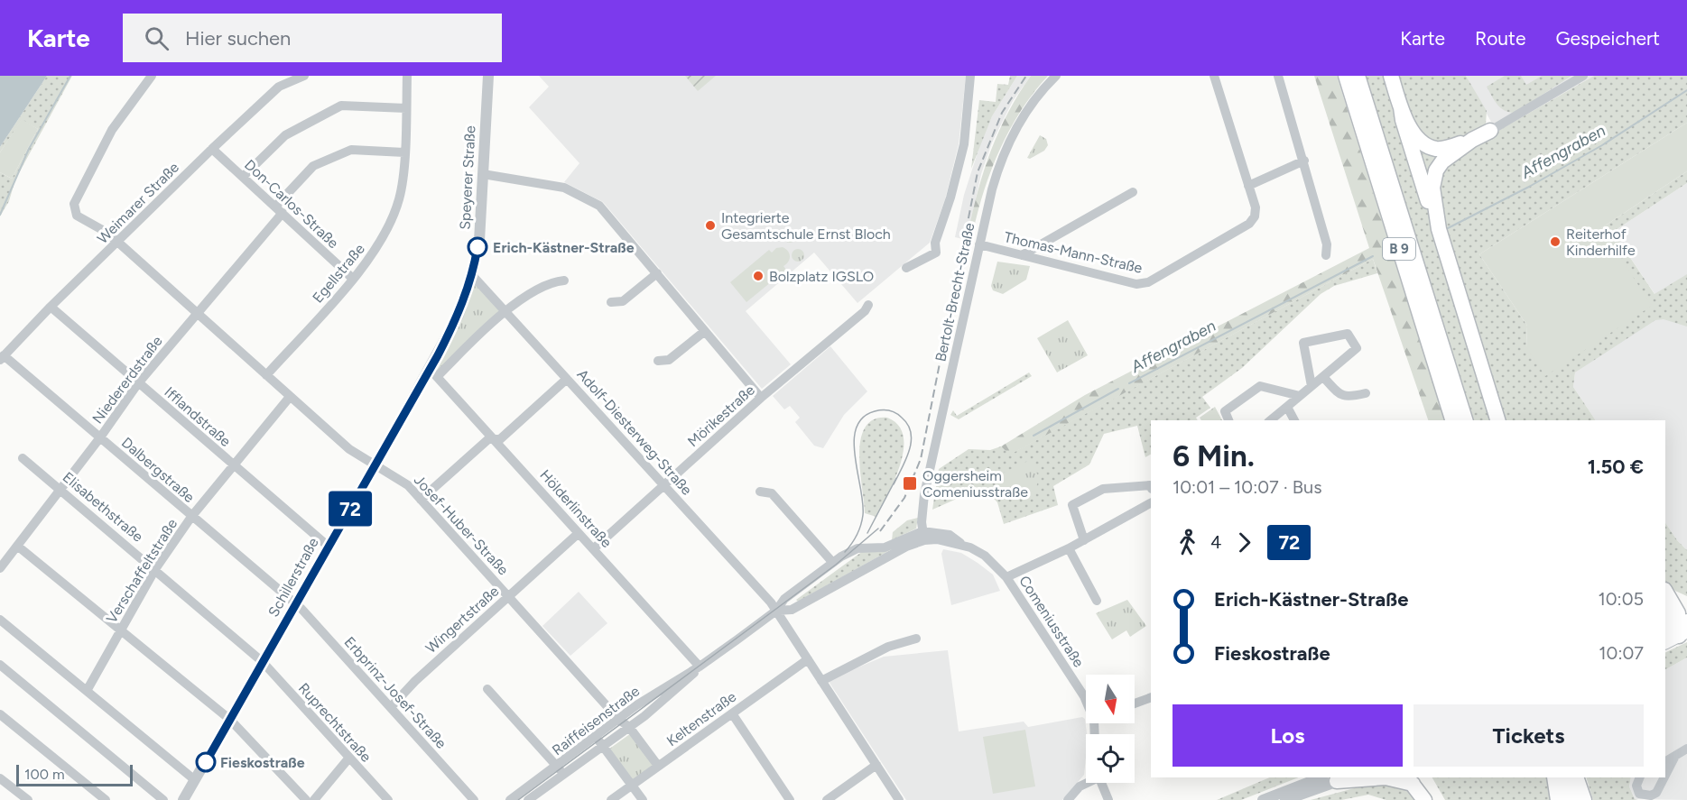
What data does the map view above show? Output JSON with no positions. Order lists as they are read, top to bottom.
{
  "streets": {
    "highway": ["B 9"],
    "street": [
      "Speyerer Straße",
      "Weimarer Straße",
      "Don-Carlos-Straße",
      "Thomas-Mann-Straße",
      "Egellstraße",
      "Bertolt-Brecht-Straße",
      "Niedererdstraße",
      "Mörikestraße",
      "Ifflandstraße",
      "Adolf-Diesterweg-Straße",
      "Dalbergstraße",
      "Elisabethstraße",
      "Hölderlinstraße",
      "Josef-Huber-Straße",
      "Verschaffeltstraße",
      "Schillerstraße",
      "Wingertstraße",
      "Comeniusstraße",
      "Erbprinz-Josef-Straße",
      "Keltenstraße",
      "Raiffeisenstraße",
      "Ruprechtstraße"
    ]
  },
  "crossings": [
    ["Speyerer Straße", "Adolf-Diesterweg-Straße"],
    ["Speyerer Straße", "Hölderlinstraße"],
    ["Speyerer Straße", "Schillerstraße"],
    ["Weimarer Straße", "Don-Carlos-Straße"],
    ["Weimarer Straße", "Ifflandstraße"],
    ["Weimarer Straße", "Dalbergstraße"],
    ["Weimarer Straße", "Josef-Huber-Straße"],
    ["Don-Carlos-Straße", "Egellstraße"],
    ["Don-Carlos-Straße", "Niedererdstraße"],
    ["Thomas-Mann-Straße", "Bertolt-Brecht-Straße"],
    ["Egellstraße", "Niedererdstraße"],
    ["Egellstraße", "Josef-Huber-Straße"],
    ["Bertolt-Brecht-Straße", "Comeniusstraße"],
    ["Bertolt-Brecht-Straße", "Raiffeisenstraße"],
    ["Niedererdstraße", "Ifflandstraße"],
    ["Niedererdstraße", "Dalbergstraße"],
    ["Niedererdstraße", "Elisabethstraße"],
    ["Niedererdstraße", "Josef-Huber-Straße"],
    ["Mörikestraße", "Adolf-Diesterweg-Straße"],
    ["Mörikestraße", "Hölderlinstraße"],
    ["Ifflandstraße", "Verschaffeltstraße"],
    ["Ifflandstraße", "Schillerstraße"],
    ["Adolf-Diesterweg-Straße", "Comeniusstraße"],
    ["Adolf-Diesterweg-Straße", "Keltenstraße"],
    ["Adolf-Diesterweg-Straße", "Raiffeisenstraße"],
    ["Dalbergstraße", "Verschaffeltstraße"],
    ["Dalbergstraße", "Schillerstraße"],
    ["Dalbergstraße", "Erbprinz-Josef-Straße"],
    ["Elisabethstraße", "Verschaffeltstraße"],
    ["Elisabethstraße", "Schillerstraße"],
    ["Elisabethstraße", "Ruprechtstraße"],
    ["Hölderlinstraße", "Schillerstraße"],
    ["Hölderlinstraße", "Wingertstraße"],
    ["Hölderlinstraße", "Raiffeisenstraße"],
    ["Josef-Huber-Straße", "Verschaffeltstraße"],
    ["Josef-Huber-Straße", "Schillerstraße"],
    ["Josef-Huber-Straße", "Wingertstraße"],
    ["Josef-Huber-Straße", "Keltenstraße"],
    ["Josef-Huber-Straße", "Raiffeisenstraße"],
    ["Schillerstraße", "Erbprinz-Josef-Straße"],
    ["Schillerstraße", "Ruprechtstraße"],
    ["Wingertstraße", "Erbprinz-Josef-Straße"],
    ["Comeniusstraße", "Raiffeisenstraße"]
  ],
  "water": ["Affengraben"],
  "places": {
    "other": [
      "Integrierte Gesamtschule Ernst Bloch",
      "Reiterhof Kinderhilfe",
      "Erich-Kästner-Straße",
      "Bolzplatz IGSLO",
      "Fieskostraße"
    ],
    "transit": ["Oggersheim Comeniusstraße"]
  },
  "lines": ["bus line 72"],
  "scale_bar": "100 m",
  "north": "bottom",
  "page": {
    "header": "Karte",
    "search": "Hier suchen",
    "nav": ["Karte", "Route", "Gespeichert"],
    "on_map": "72",
    "heading": ["6 Min.", "10:01 – 10:07 · Bus", "1.50 €"],
    "legs": ["4", "72"],
    "list": [
      {
        "name": "Erich-Kästner-Straße",
        "value": "10:05"
      },
      {
        "name": "Fieskostraße",
        "value": "10:07"
      }
    ],
    "buttons": ["Los", "Tickets"],
    "scale": "100 m"
  }
}
